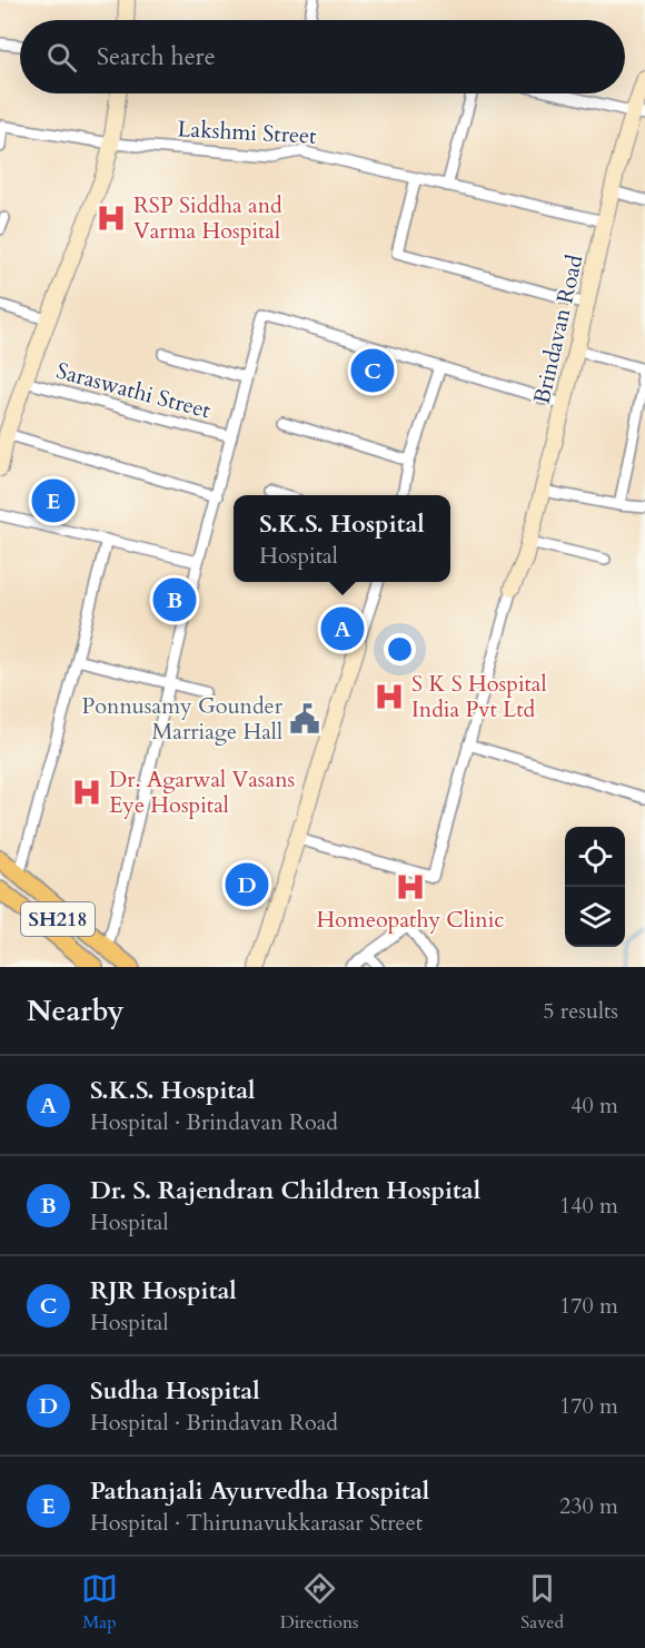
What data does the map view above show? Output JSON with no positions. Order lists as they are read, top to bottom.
{
  "streets": {
    "main road": ["SH218"],
    "street": ["Lakshmi Street", "Brindavan Road", "Saraswathi Street"]
  },
  "crossings": [
    ["Lakshmi Street", "Brindavan Road"]
  ],
  "places": {
    "hospital": [
      "RSP Siddha and Varma Hospital",
      "S K S Hospital India Pvt Ltd",
      "Dr. Agarwal Vasans Eye Hospital",
      "Homeopathy Clinic"
    ],
    "public building": ["Ponnusamy Gounder Marriage Hall"]
  },
  "page": {
    "search": "Search here",
    "pins": [
      "C",
      "E",
      "B",
      "A",
      "D"
    ],
    "popup": ["S.K.S. Hospital", "Hospital"],
    "heading": ["Nearby", "5 results"],
    "list": [
      {
        "mark": "A",
        "name": "S.K.S. Hospital",
        "note": "Hospital · Brindavan Road",
        "value": "40 m"
      },
      {
        "mark": "B",
        "name": "Dr. S. Rajendran Children Hospital",
        "note": "Hospital",
        "value": "140 m"
      },
      {
        "mark": "C",
        "name": "RJR Hospital",
        "note": "Hospital",
        "value": "170 m"
      },
      {
        "mark": "D",
        "name": "Sudha Hospital",
        "note": "Hospital · Brindavan Road",
        "value": "170 m"
      },
      {
        "mark": "E",
        "name": "Pathanjali Ayurvedha Hospital",
        "note": "Hospital · Thirunavukkarasar Street",
        "value": "230 m"
      }
    ],
    "nav": ["Map", "Directions", "Saved"]
  }
}
